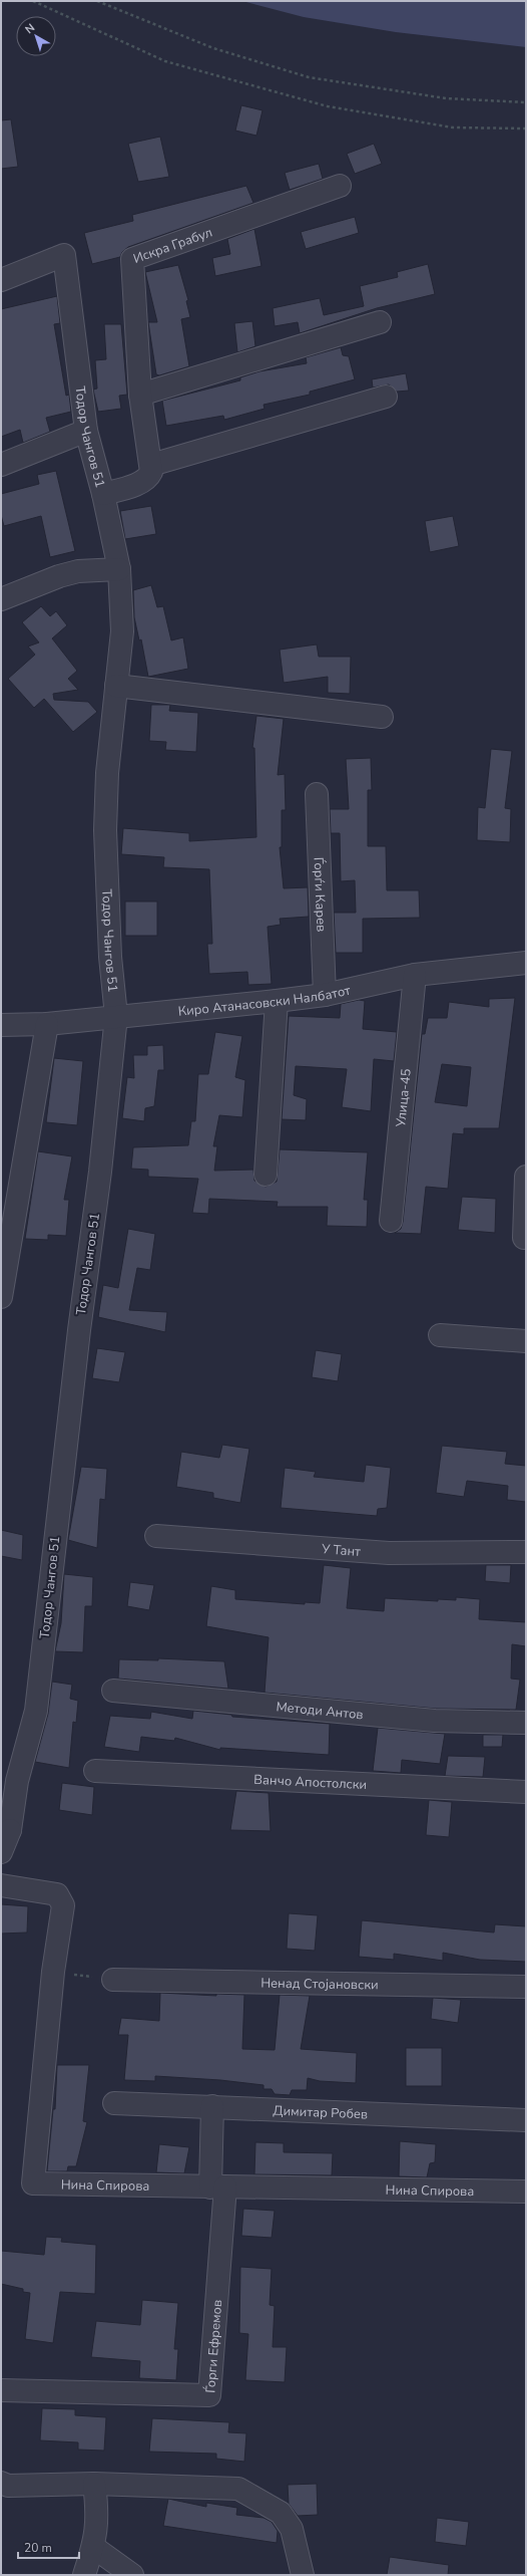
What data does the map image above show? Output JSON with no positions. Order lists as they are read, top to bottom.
{
  "streets": {
    "street": [
      "Искра Грабул",
      "Тодор Чангов 51",
      "Ѓорѓи Карев",
      "Киро Атанасовски Налбатот",
      "Улица-45",
      "У Тант",
      "Методи Антов",
      "Ванчо Апостолски",
      "Ненад Стојановски",
      "Димитар Робев",
      "Нина Спирова",
      "Ѓорги Ефремов"
    ]
  },
  "crossings": [
    ["Тодор Чангов 51", "Киро Атанасовски Налбатот"],
    ["Ѓорѓи Карев", "Киро Атанасовски Налбатот"],
    ["Киро Атанасовски Налбатот", "Улица-45"],
    ["Нина Спирова", "Ѓорги Ефремов"]
  ],
  "scale_bar": "20 m",
  "north": "top left"
}
